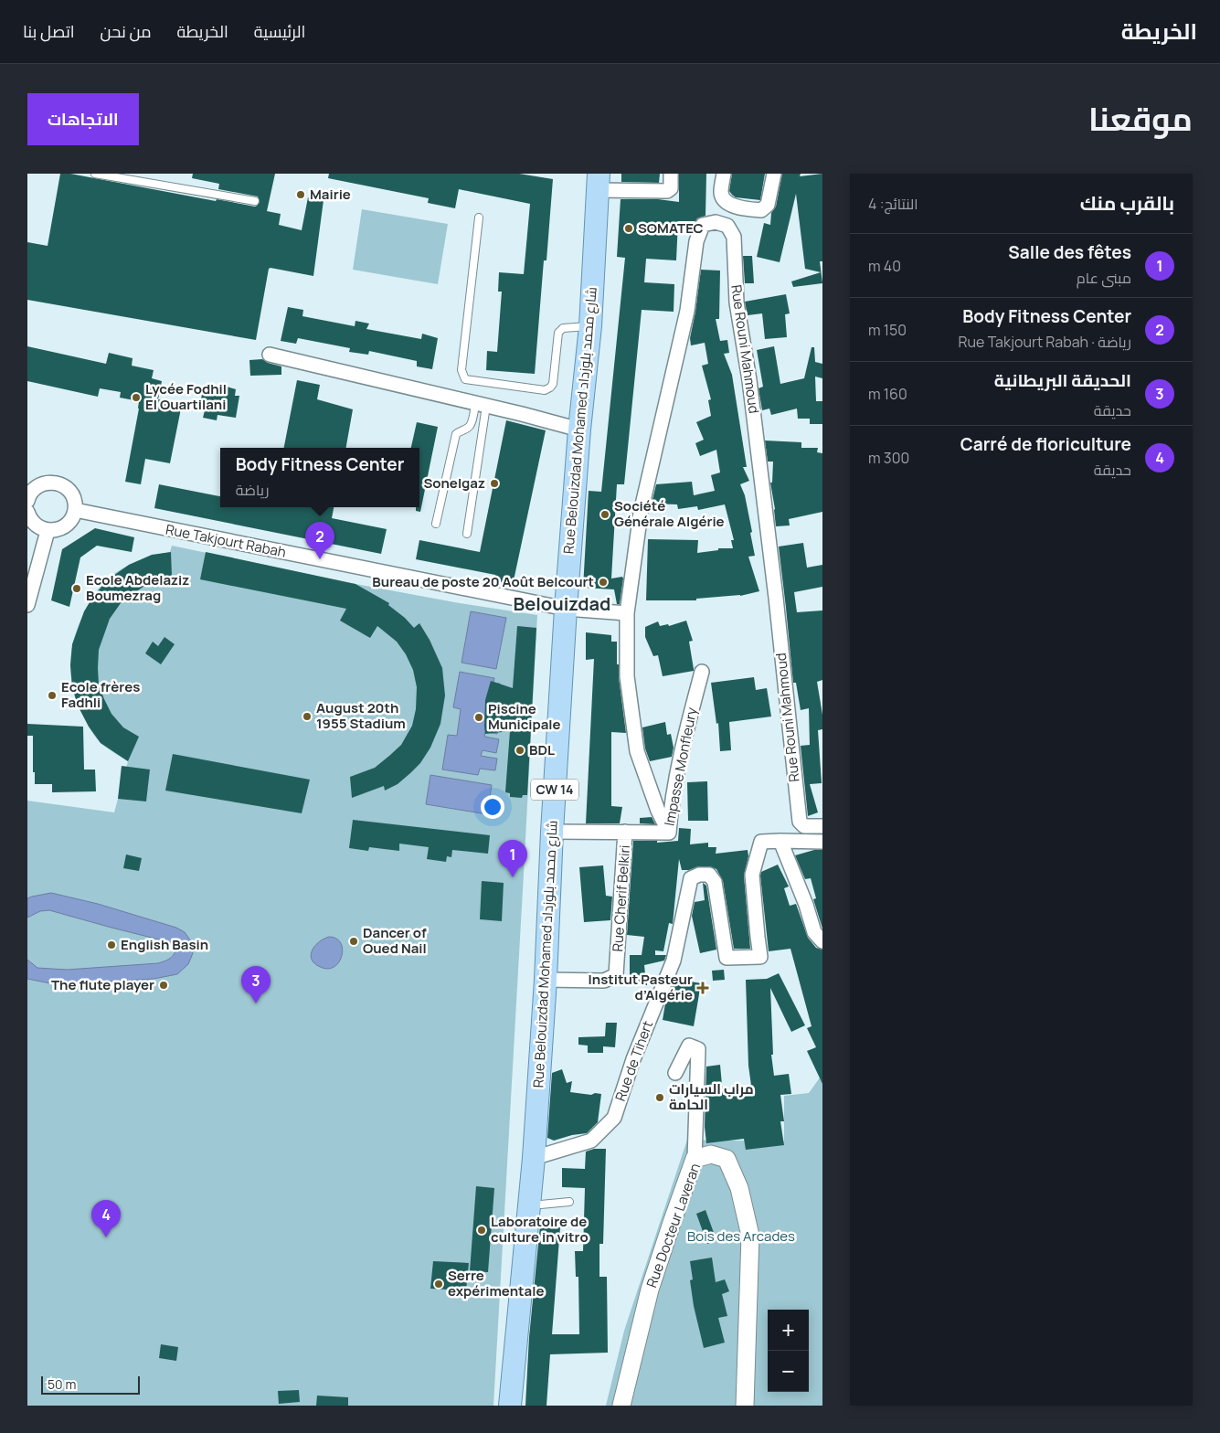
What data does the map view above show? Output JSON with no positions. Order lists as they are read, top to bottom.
{
  "streets": {
    "main road": ["Rue Belouizdad Mohamed شارع محمد بلوزداد", "CW 14"],
    "street": [
      "Rue Rouni Mahmoud",
      "Rue Takjourt Rabah",
      "Impasse Monfleury",
      "Rue Cherif Belkiri",
      "Rue de Tihert",
      "Rue Docteur Laveran"
    ]
  },
  "crossings": [
    ["Rue Rouni Mahmoud", "Impasse Monfleury"],
    ["Rue Belouizdad Mohamed شارع محمد بلوزداد", "Rue Takjourt Rabah"],
    ["Rue Belouizdad Mohamed شارع محمد بلوزداد", "Rue Cherif Belkiri"],
    ["Rue Belouizdad Mohamed شارع محمد بلوزداد", "Rue de Tihert"]
  ],
  "districts": ["Belouizdad"],
  "parks": ["Bois des Arcades"],
  "places": {
    "other": [
      "Mairie",
      "SOMATEC",
      "Lycée Fodhil El Ouartilani",
      "Sonelgaz",
      "Société Générale Algérie",
      "Bureau de poste 20 Août Belcourt",
      "Ecole Abdelaziz Boumezrag",
      "Ecole frères Fadhli",
      "August 20th 1955 Stadium",
      "Piscine Municipale",
      "BDL",
      "Dancer of Oued Nail",
      "English Basin",
      "The flute player",
      "مراب السيارات الحامة",
      "Laboratoire de culture in vitro",
      "Serre expérimentale"
    ],
    "health": ["Institut Pasteur d’Algérie"]
  },
  "scale_bar": "50 m",
  "page": {
    "header": "الخريطة",
    "nav": [
      "الرئيسية",
      "الخريطة",
      "من نحن",
      "اتصل بنا"
    ],
    "title": "موقعنا",
    "buttons": "الاتجاهات",
    "heading": ["بالقرب منك", "النتائج: 4"],
    "list": [
      {
        "mark": "1",
        "name": "Salle des fêtes",
        "note": "مبنى عام",
        "value": "40 m"
      },
      {
        "mark": "2",
        "name": "Body Fitness Center",
        "note": "رياضة · Rue Takjourt Rabah",
        "value": "150 m"
      },
      {
        "mark": "3",
        "name": "الحديقة البريطانية",
        "note": "حديقة",
        "value": "160 m"
      },
      {
        "mark": "4",
        "name": "Carré de floriculture",
        "note": "حديقة",
        "value": "300 m"
      }
    ],
    "popup": ["Body Fitness Center", "رياضة"],
    "pins": [
      "2",
      "1",
      "3",
      "4"
    ],
    "map_buttons": ["+", "−"],
    "scale": "50 m"
  }
}
